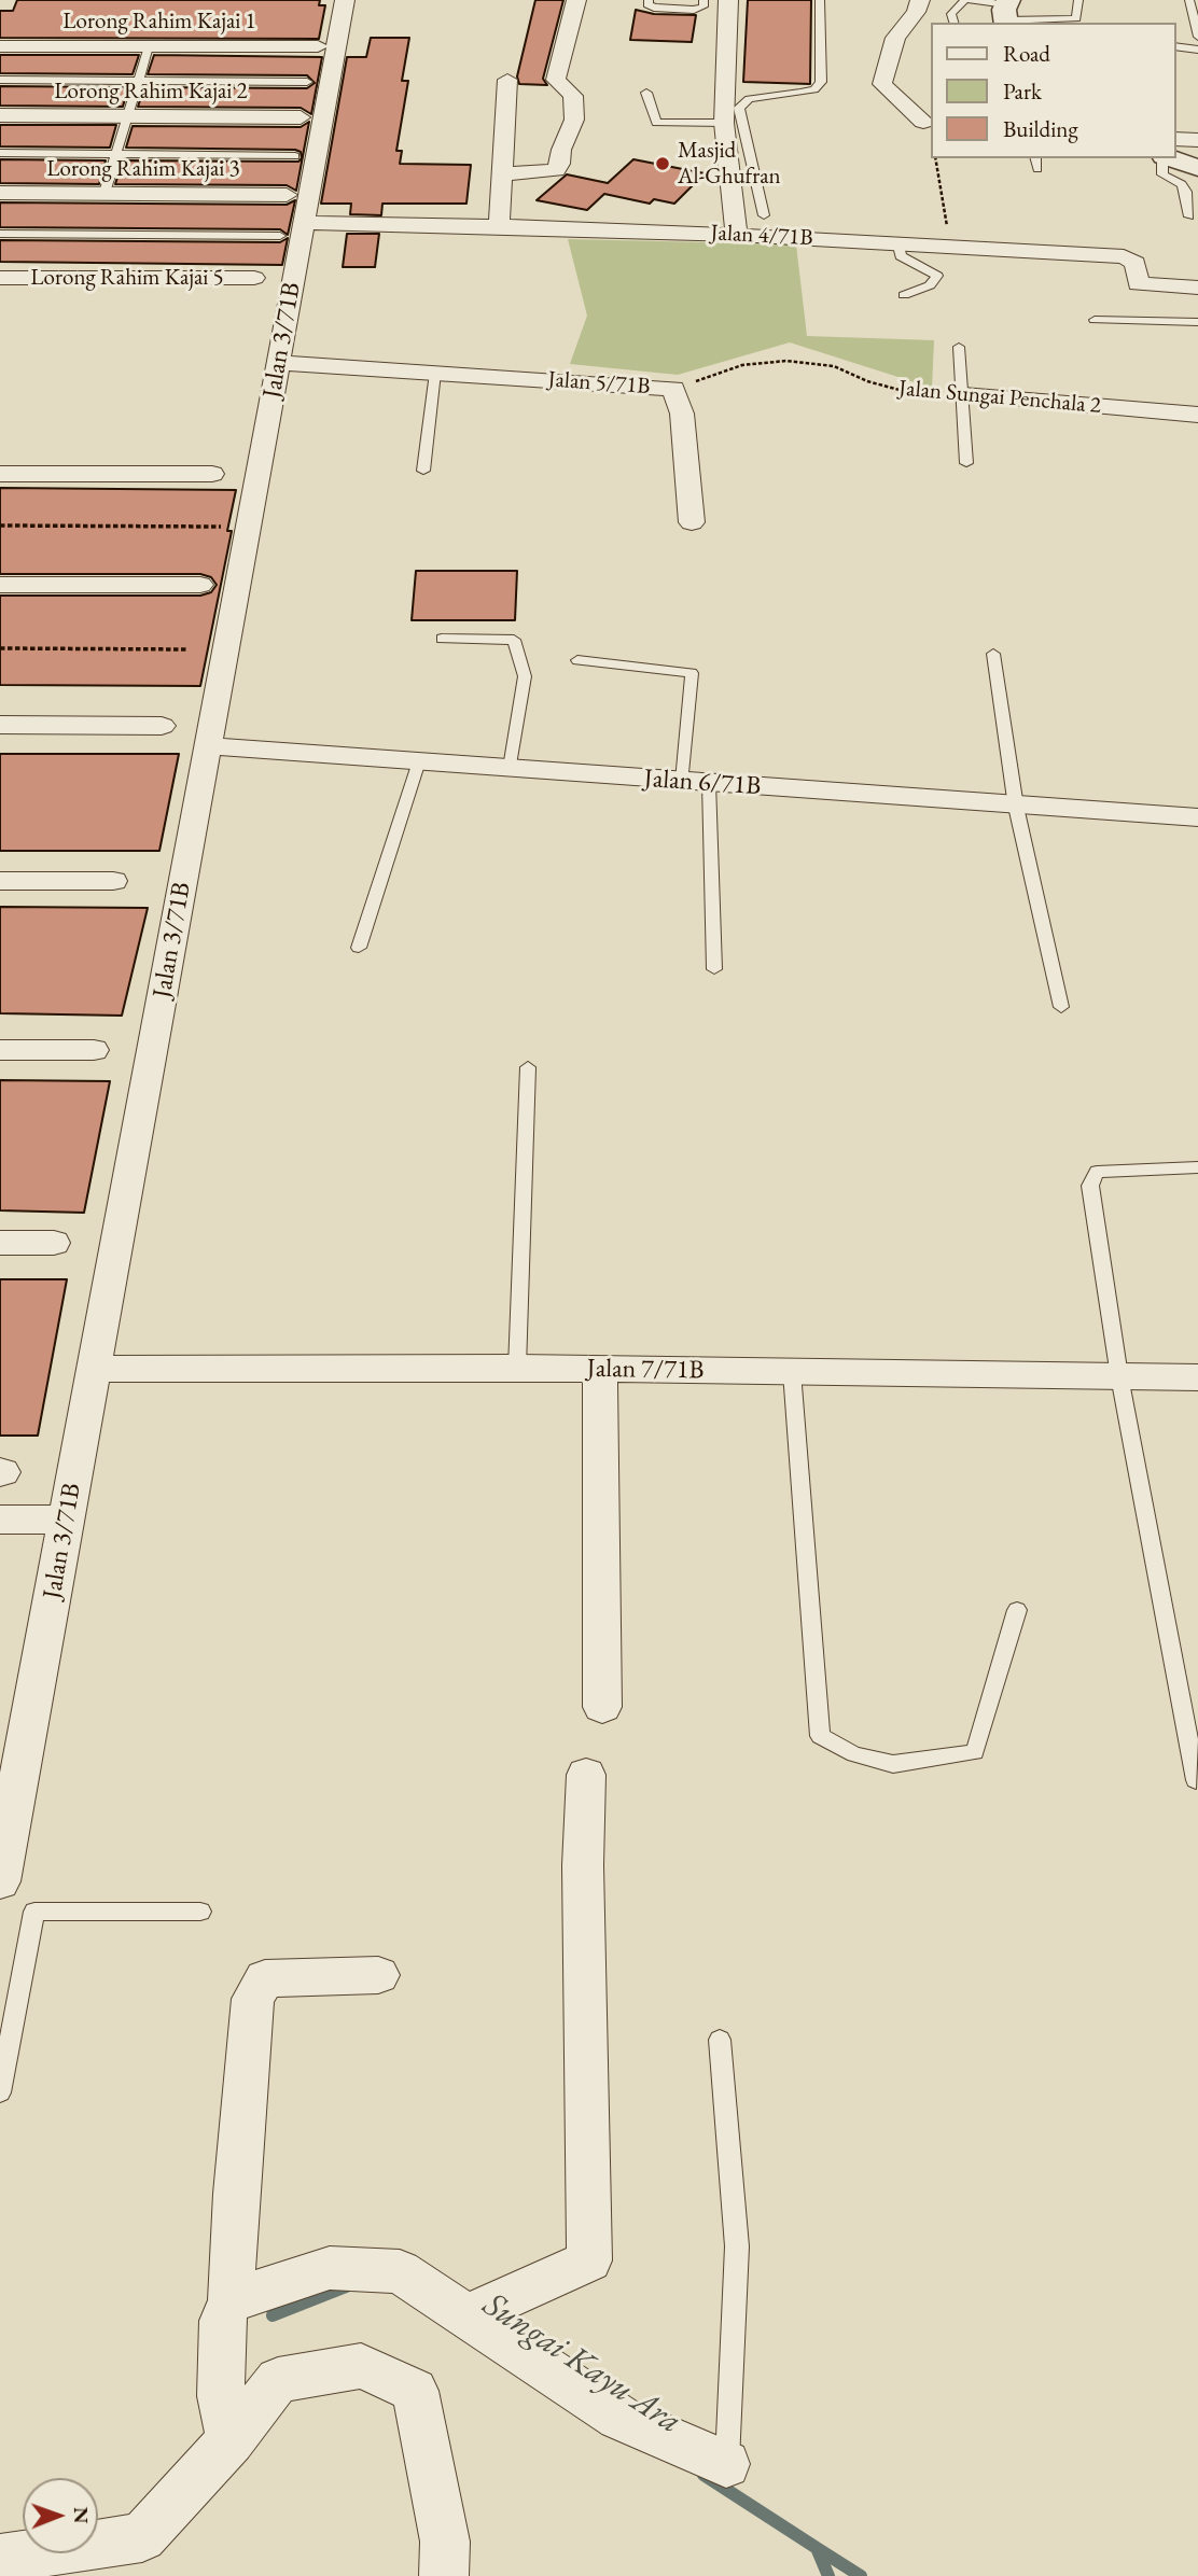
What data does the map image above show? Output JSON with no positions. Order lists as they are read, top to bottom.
{
  "streets": {
    "street": [
      "Lorong Rahim Kajai 1",
      "Lorong Rahim Kajai 2",
      "Lorong Rahim Kajai 3",
      "Jalan 4/71B",
      "Lorong Rahim Kajai 5",
      "Jalan 3/71B",
      "Jalan 5/71B",
      "Jalan Sungai Penchala 2",
      "Jalan 6/71B",
      "Jalan 7/71B"
    ]
  },
  "crossings": [
    ["Jalan 4/71B", "Jalan 3/71B"],
    ["Jalan 3/71B", "Jalan 5/71B"],
    ["Jalan 3/71B", "Jalan 6/71B"],
    ["Jalan 3/71B", "Jalan 7/71B"],
    ["Jalan 5/71B", "Jalan Sungai Penchala 2"]
  ],
  "water": ["Sungai Kayu Ara"],
  "places": ["Masjid Al-Ghufran"],
  "legend": ["Road", "Park", "Building"],
  "north": "right"
}
